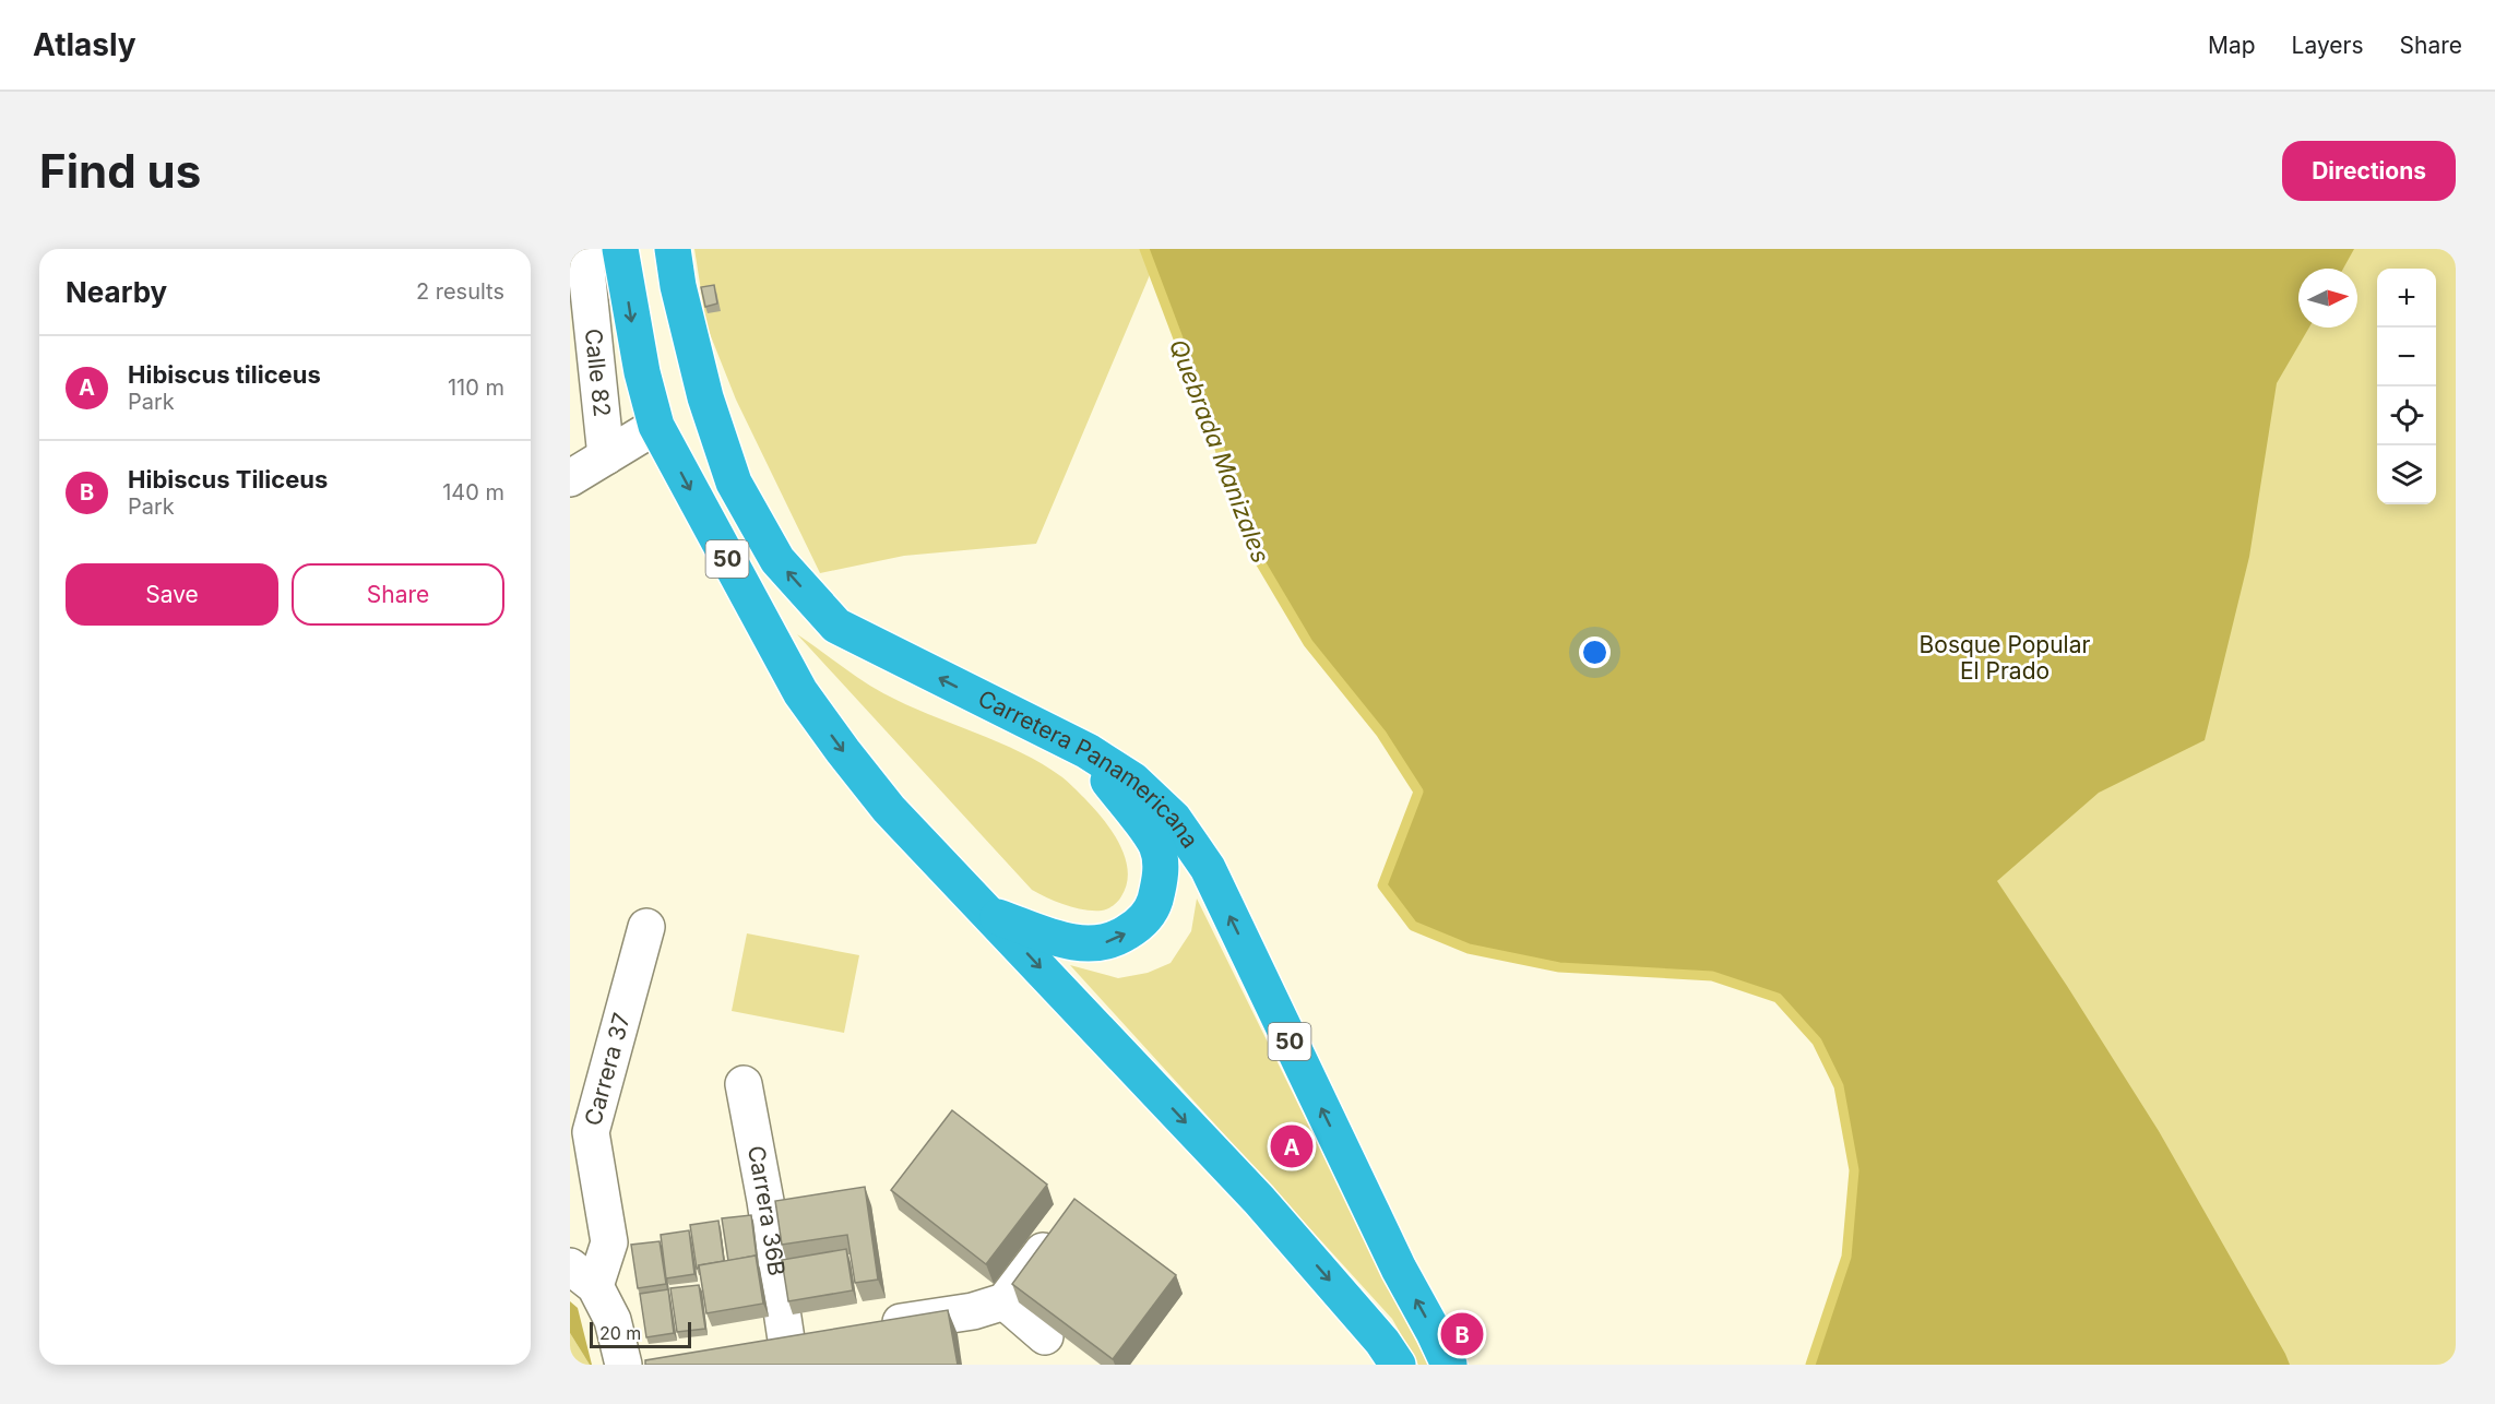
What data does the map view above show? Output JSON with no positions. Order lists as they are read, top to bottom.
{
  "streets": {
    "highway": ["50", "Carretera Panamericana"],
    "street": ["Calle 82", "Carrera 37", "Carrera 36B"]
  },
  "crossings": [
    ["Calle 82", "50"]
  ],
  "water": ["Quebrada Manizales"],
  "parks": ["Bosque Popular El Prado"],
  "scale_bar": "20 m",
  "north": "right",
  "page": {
    "header": "Atlasly",
    "nav": ["Map", "Layers", "Share"],
    "buttons": [
      "Directions",
      ["Save", "Share"]
    ],
    "title": "Find us",
    "heading": ["Nearby", "2 results"],
    "map_buttons": ["+", "−"],
    "list": [
      {
        "mark": "A",
        "name": "Hibiscus tiliceus",
        "note": "Park",
        "value": "110 m"
      },
      {
        "mark": "B",
        "name": "Hibiscus Tiliceus",
        "note": "Park",
        "value": "140 m"
      }
    ],
    "pins": ["A", "B"],
    "scale": "20 m"
  }
}
